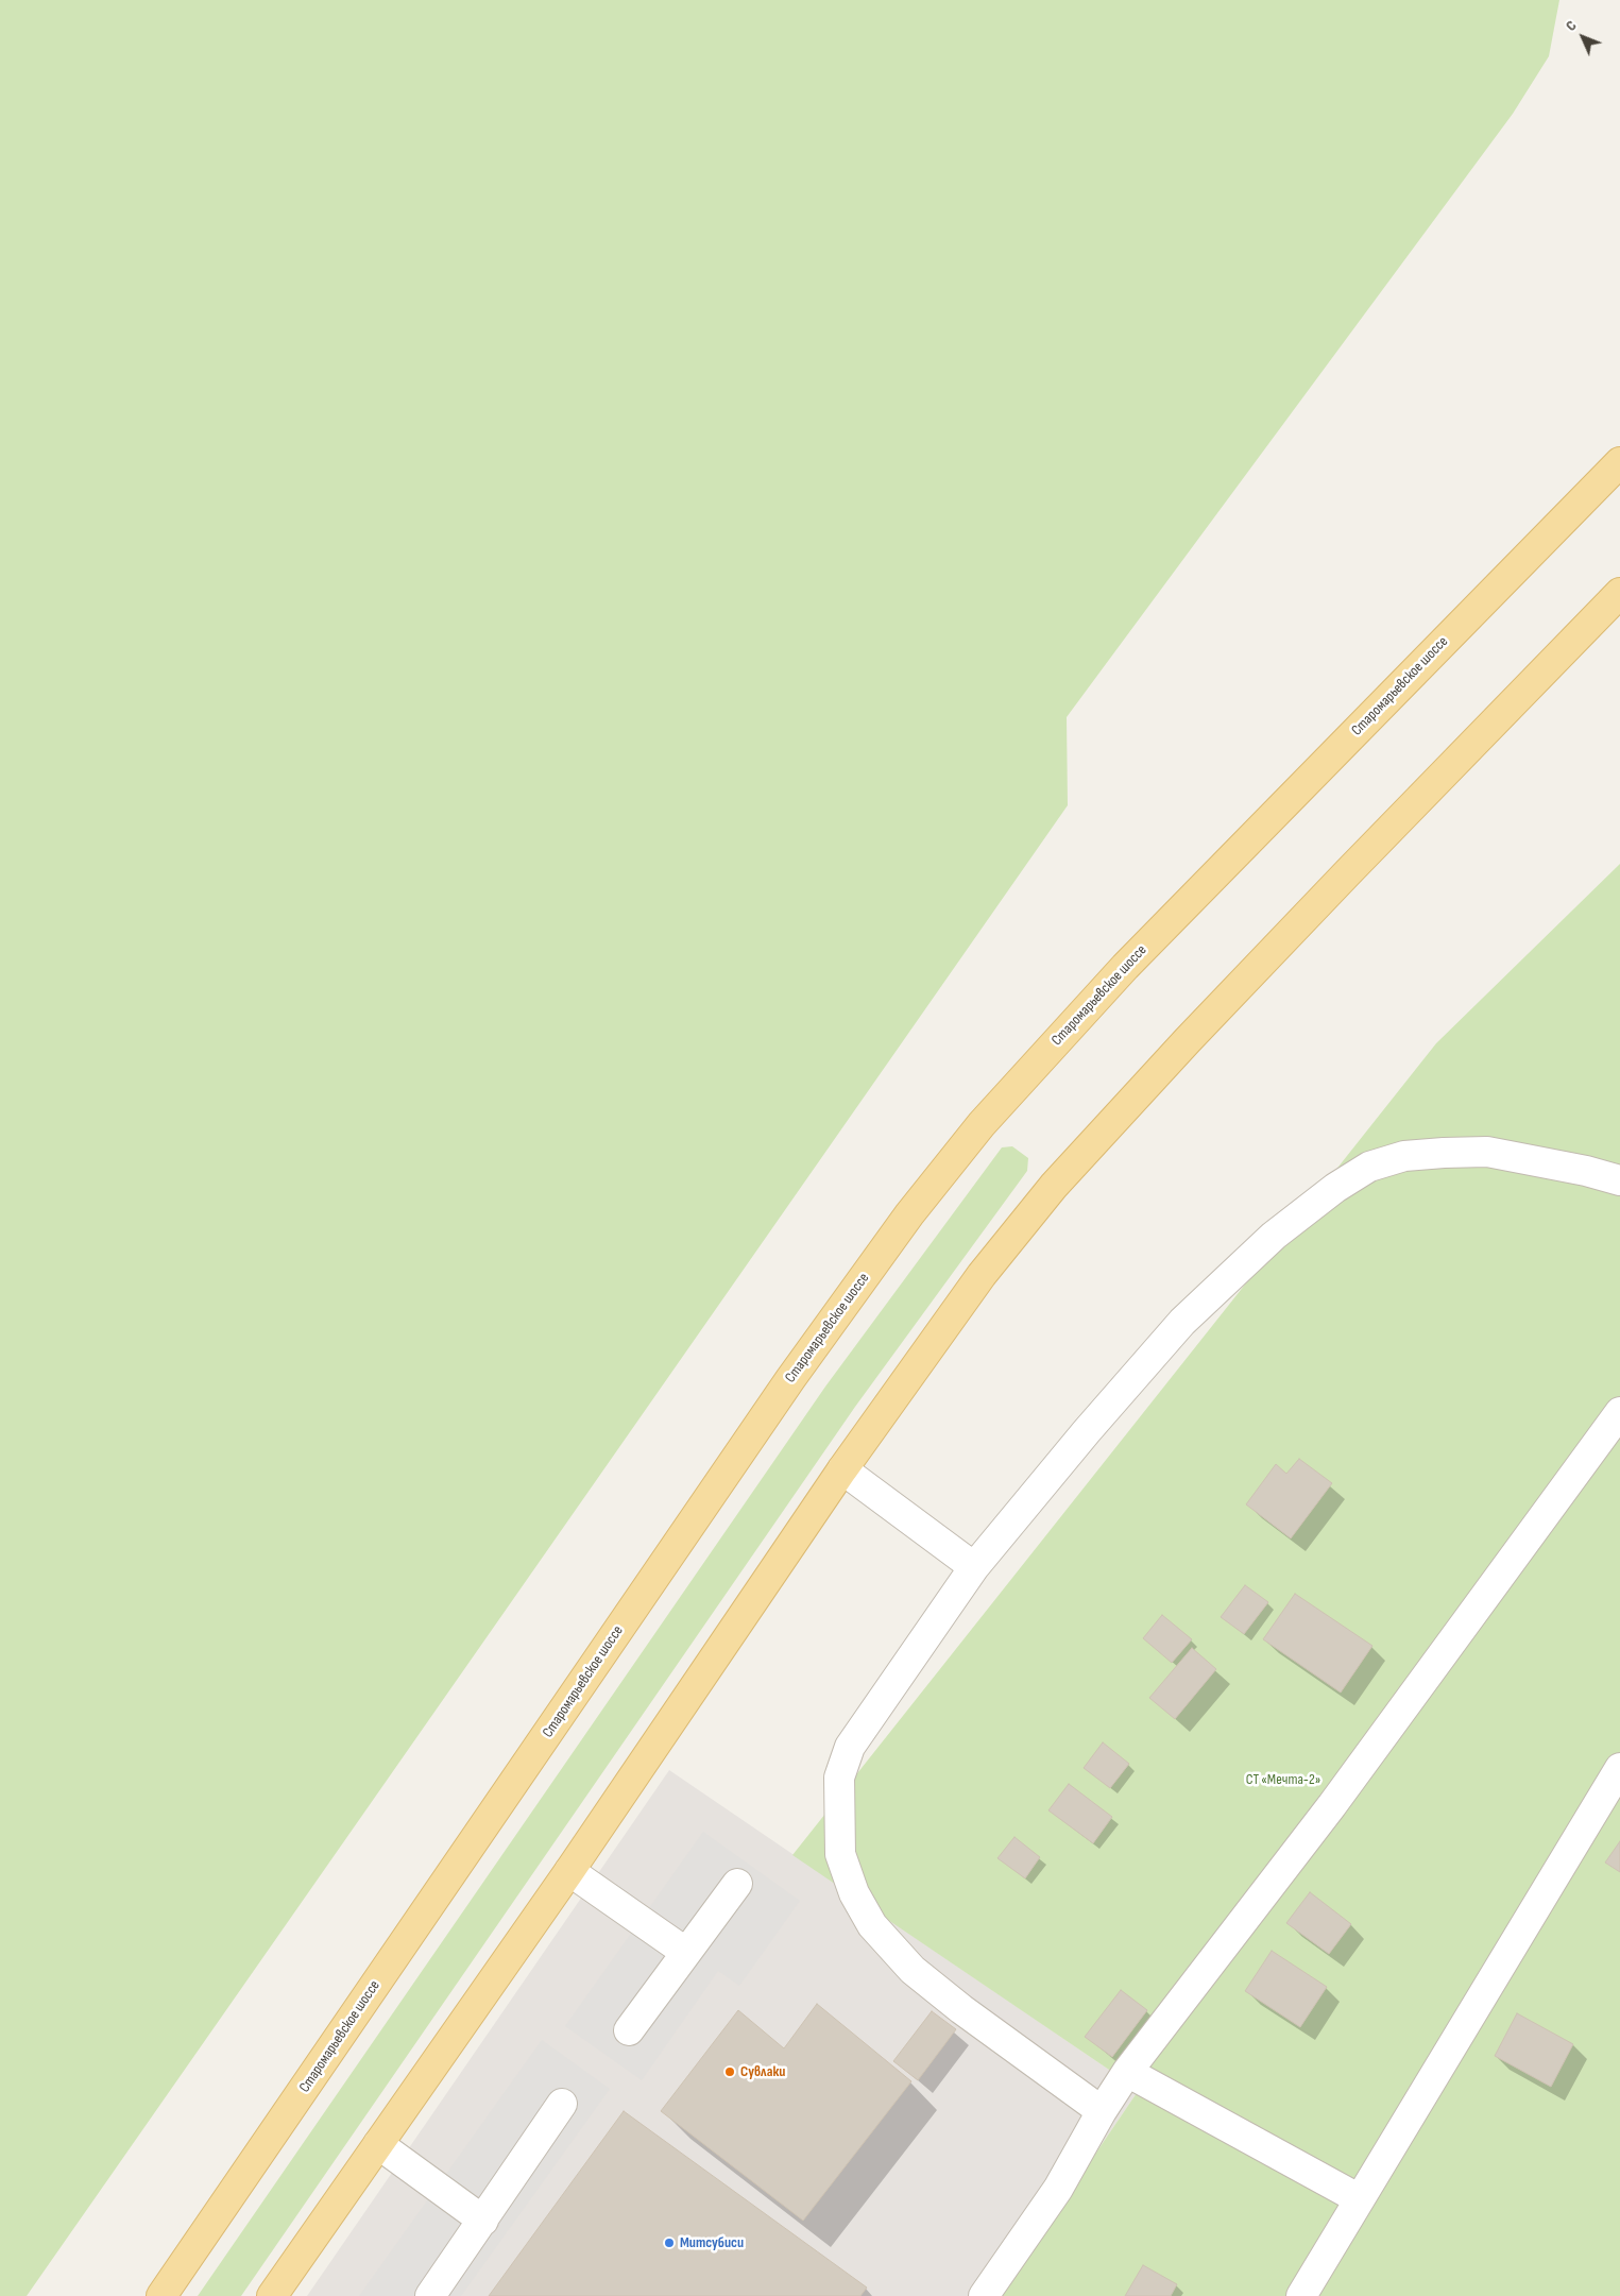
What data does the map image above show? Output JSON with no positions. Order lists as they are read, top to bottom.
{
  "streets": {
    "main road": ["Старомарьевское шоссе"]
  },
  "parks": ["СТ «Мечта-2»"],
  "places": ["Сувлаки", "Митсубиси"],
  "north": "top left"
}
